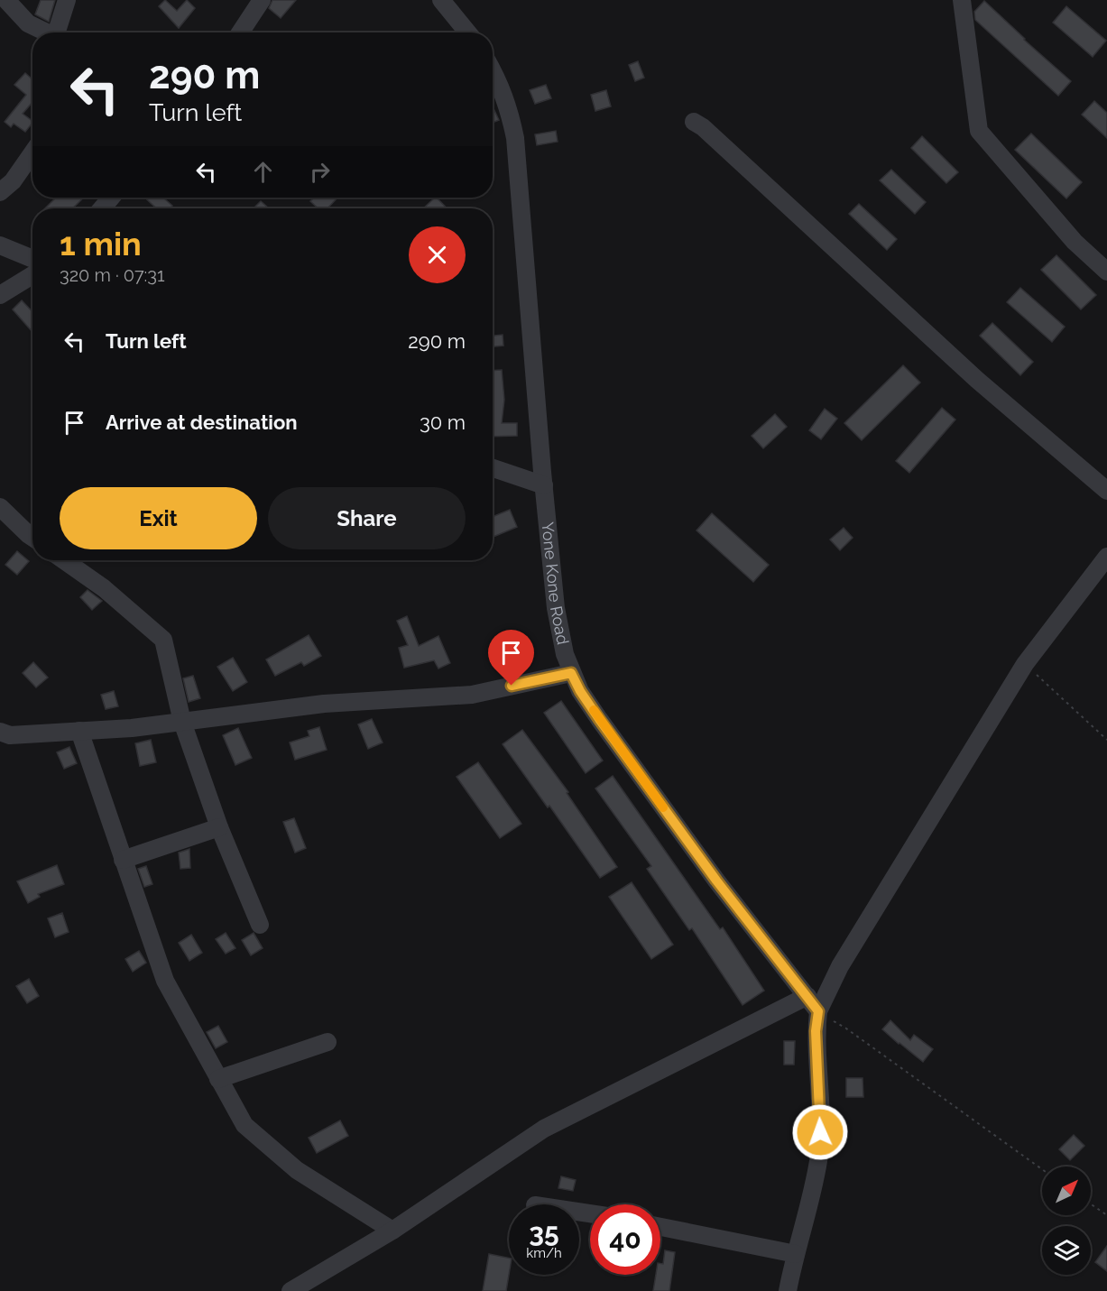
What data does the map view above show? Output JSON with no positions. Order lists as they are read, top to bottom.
{
  "streets": {
    "street": ["Yone Kone Road"]
  },
  "north": "top right",
  "page": {
    "turn": ["290 m", "Turn left"],
    "heading": ["1 min", "320 m · 07:31"],
    "list": [
      {
        "name": "Turn left",
        "value": "290 m"
      },
      {
        "name": "Arrive at destination",
        "value": "30 m"
      }
    ],
    "buttons": ["Exit", "Share"],
    "speed": "35 km/h",
    "limit": "40"
  }
}
